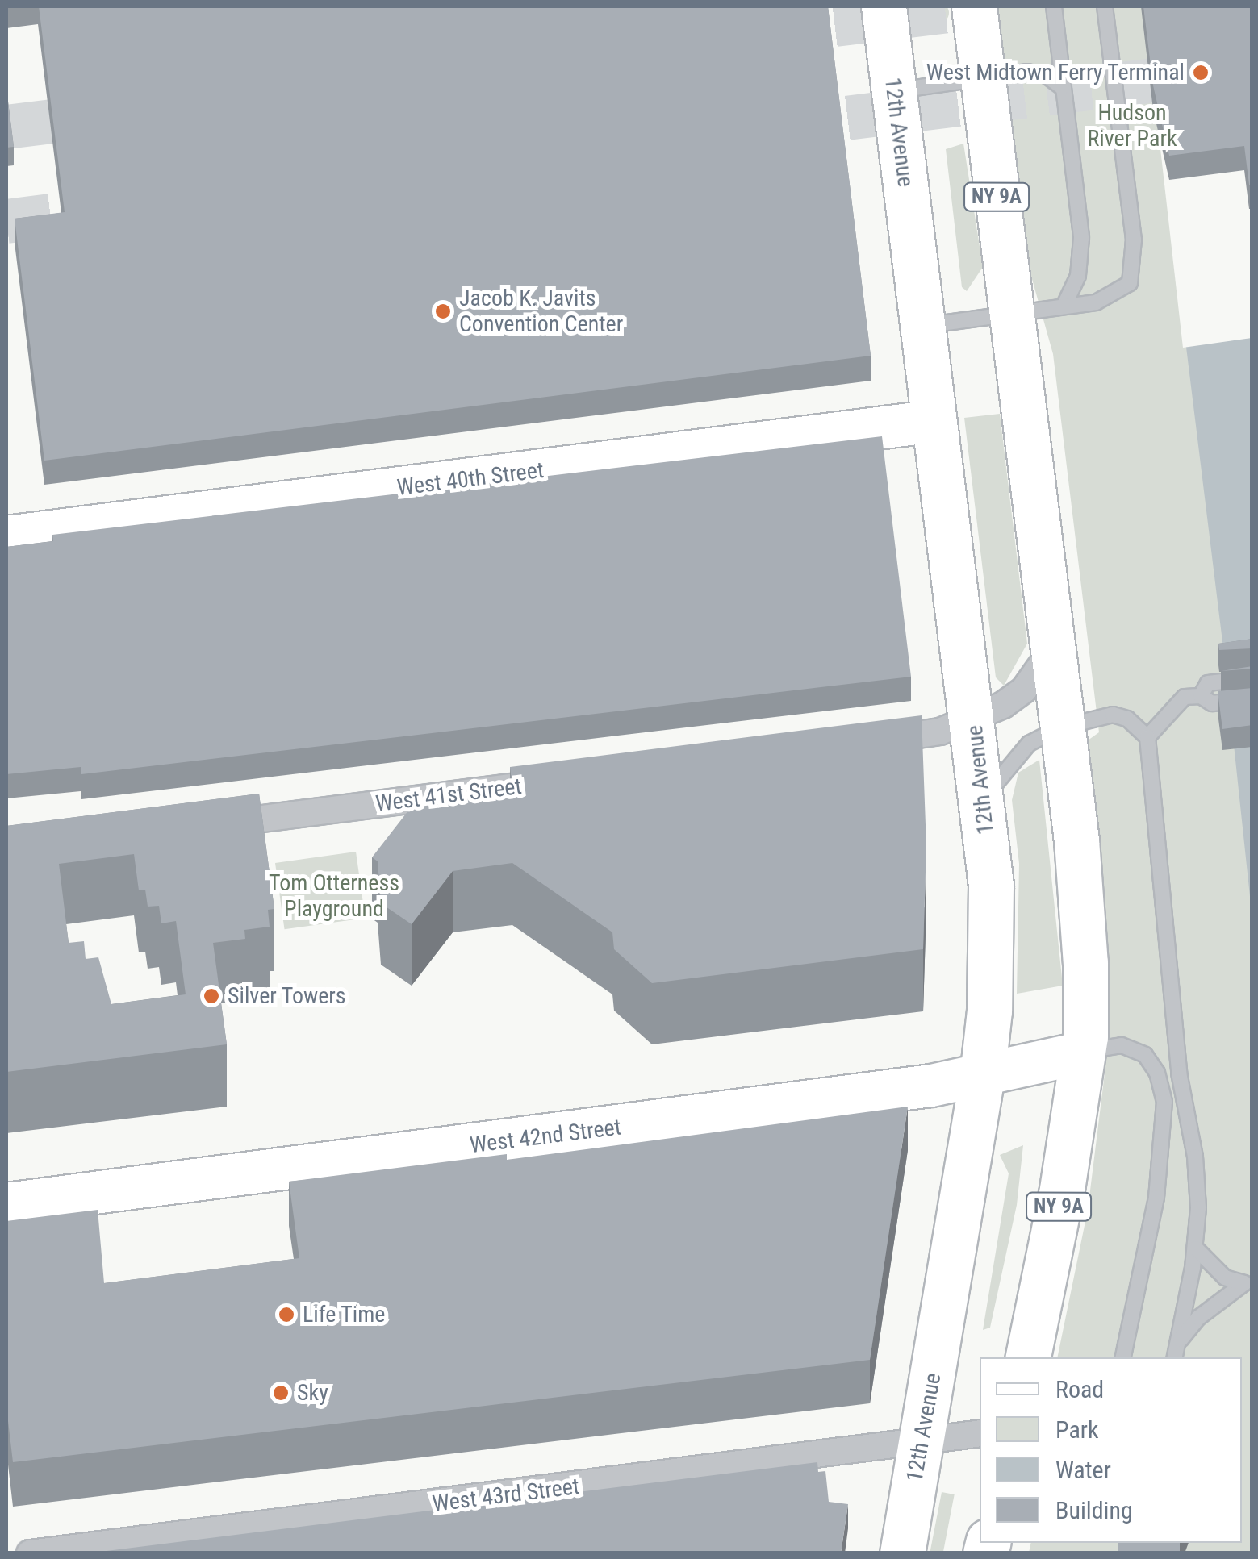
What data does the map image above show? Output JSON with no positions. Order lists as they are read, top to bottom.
{
  "streets": {
    "highway": ["12th Avenue", "NY 9A"],
    "main road": ["West 40th Street", "West 42nd Street"],
    "street": ["West 41st Street", "West 43rd Street"]
  },
  "crossings": [
    ["12th Avenue", "West 40th Street"],
    ["12th Avenue", "West 42nd Street"],
    ["12th Avenue", "West 43rd Street"],
    ["NY 9A", "West 42nd Street"]
  ],
  "parks": ["Hudson River Park", "Tom Otterness Playground"],
  "places": [
    "West Midtown Ferry Terminal",
    "Jacob K. Javits Convention Center",
    "Silver Towers",
    "Life Time",
    "Sky"
  ],
  "legend": [
    "Road",
    "Park",
    "Water",
    "Building"
  ]
}
